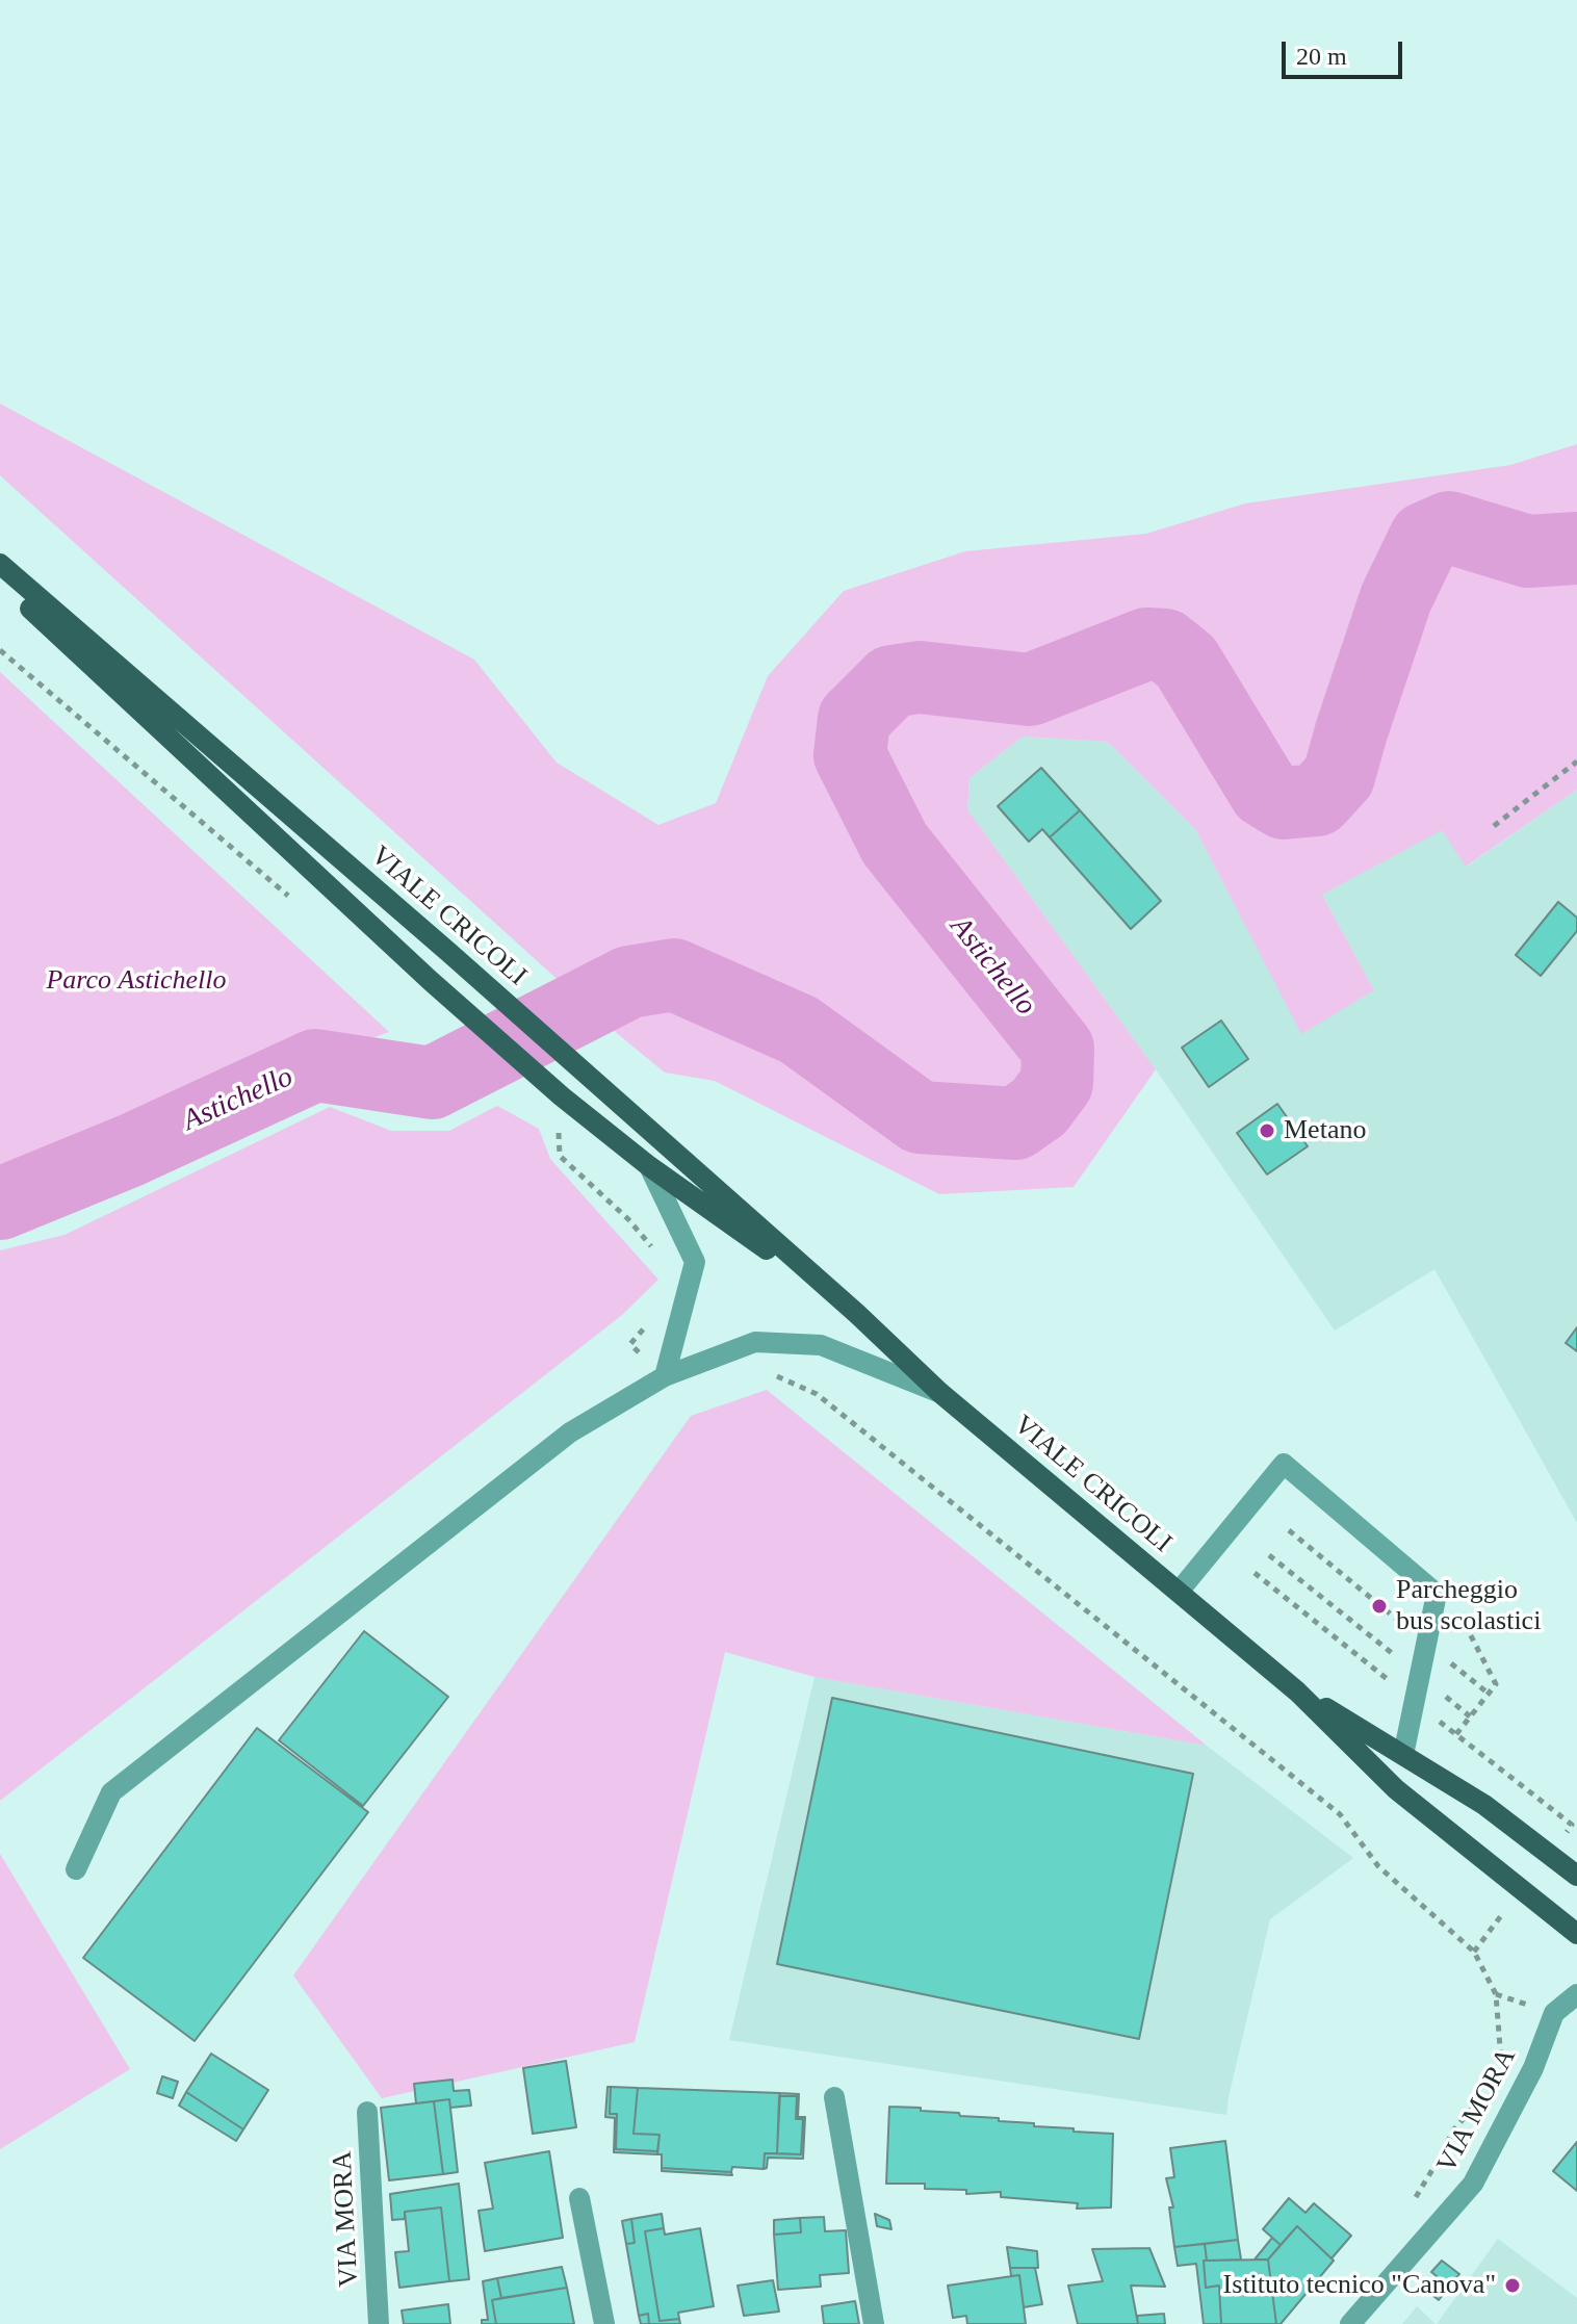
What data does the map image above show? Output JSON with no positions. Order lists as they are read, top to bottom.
{
  "streets": {
    "main road": ["VIALE CRICOLI"],
    "street": ["VIA MORA"]
  },
  "water": ["Astichello"],
  "parks": ["Parco Astichello"],
  "places": ["Metano", "Parcheggio bus scolastici", "Istituto tecnico \"Canova\""],
  "scale_bar": "20 m"
}
